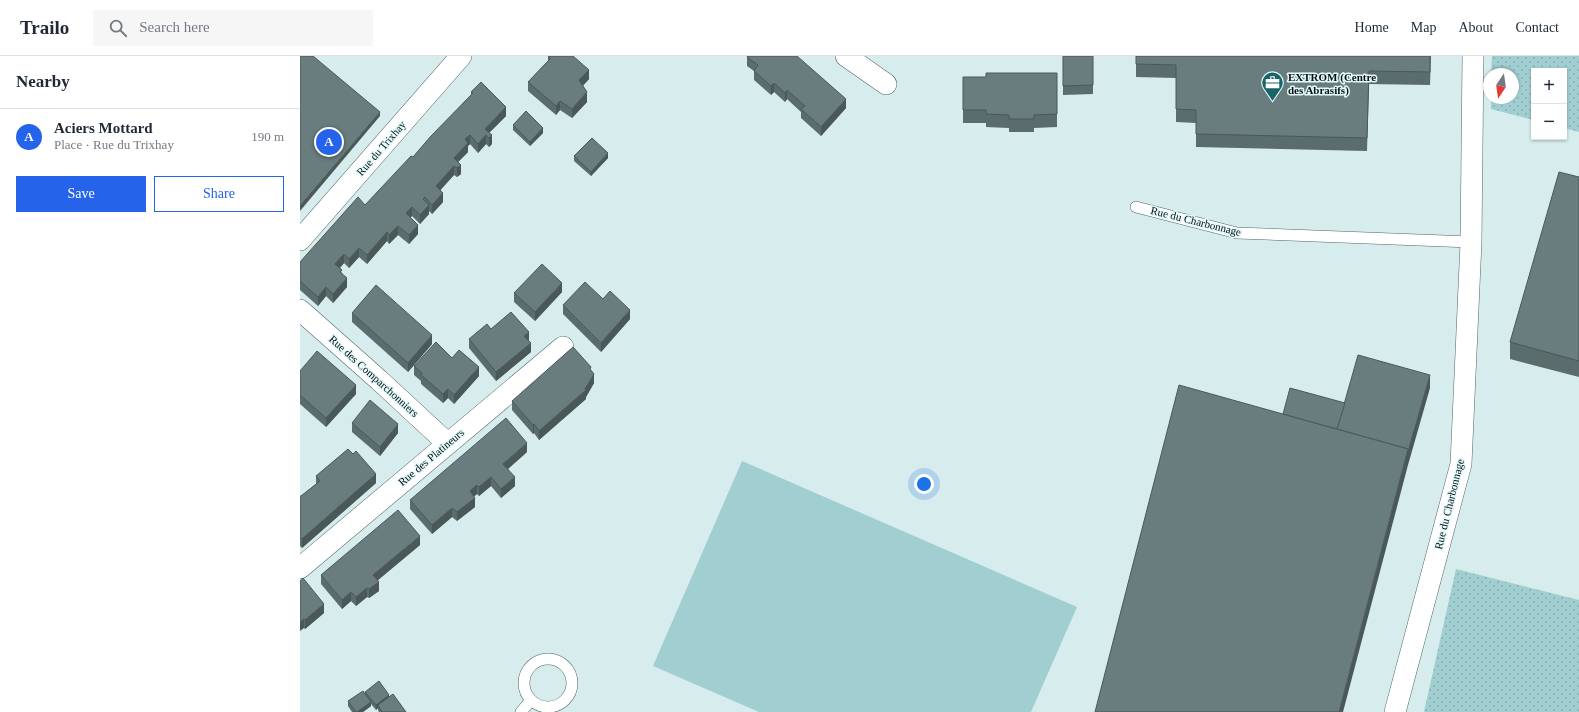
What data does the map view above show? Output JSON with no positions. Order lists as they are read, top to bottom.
{
  "streets": {
    "street": [
      "Rue du Trixhay",
      "Rue du Charbonnage",
      "Rue des Comparchonniers",
      "Rue des Platineurs"
    ]
  },
  "crossings": [
    ["Rue des Comparchonniers", "Rue des Platineurs"]
  ],
  "places": {
    "office": ["EXTROM (Centre des Abrasifs)"]
  },
  "north": "bottom",
  "page": {
    "header": "Trailo",
    "search": "Search here",
    "nav": [
      "Home",
      "Map",
      "About",
      "Contact"
    ],
    "heading": "Nearby",
    "map_buttons": ["+", "−"],
    "list": [
      {
        "mark": "A",
        "name": "Aciers Mottard",
        "note": "Place · Rue du Trixhay",
        "value": "190 m"
      }
    ],
    "pins": "A",
    "buttons": ["Save", "Share"]
  }
}
